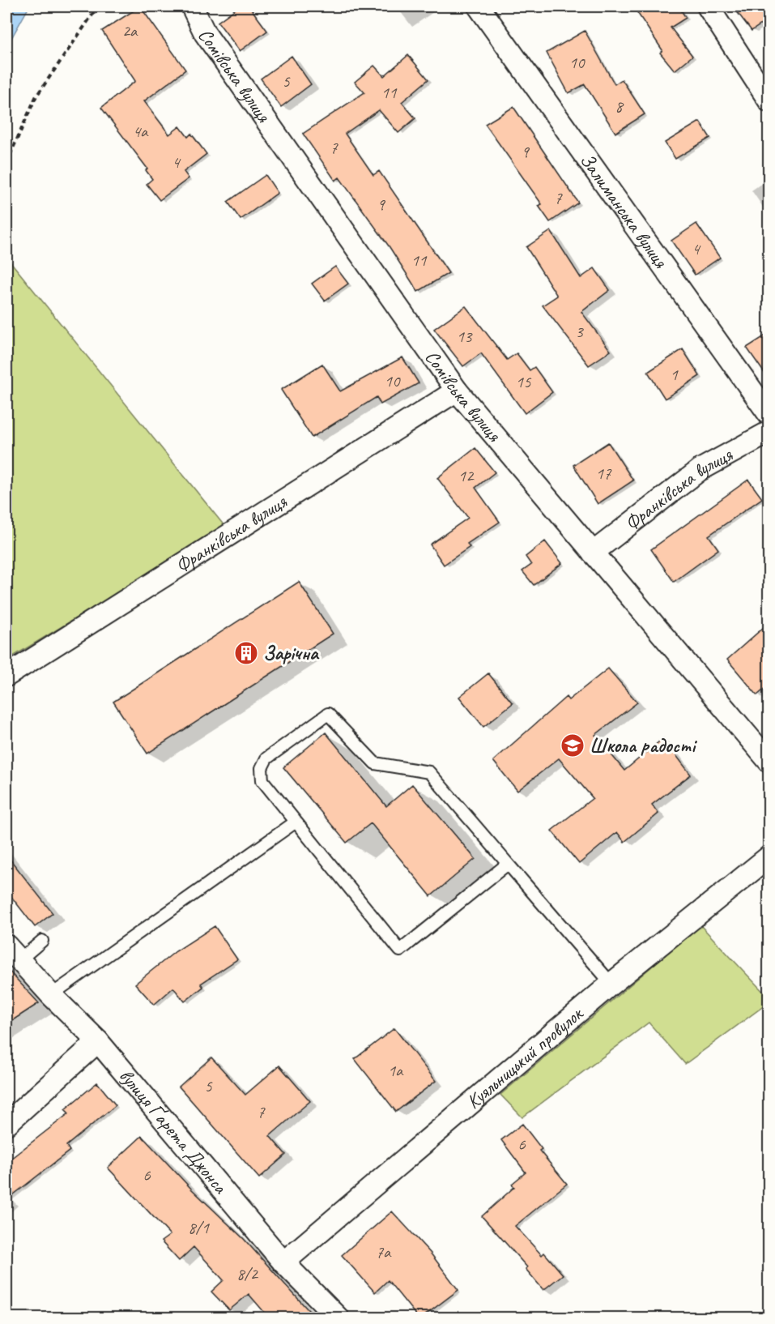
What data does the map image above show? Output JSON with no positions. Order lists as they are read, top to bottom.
{
  "streets": {
    "street": [
      "Сомівська вулиця",
      "Залиманська вулиця",
      "Франківська вулиця",
      "Куяльницький провулок",
      "вулиця Ґарета Джонса"
    ]
  },
  "crossings": [
    ["Сомівська вулиця", "Франківська вулиця"],
    ["Куяльницький провулок", "вулиця Ґарета Джонса"]
  ],
  "places": {
    "building": ["Зарічна"],
    "school or university": ["Школа радості"]
  },
  "house_numbers": [
    "2а",
    "10",
    "5",
    "11",
    "8",
    "4а",
    "7",
    "9",
    "4",
    "7",
    "9",
    "4",
    "11",
    "3",
    "13",
    "1",
    "10",
    "15",
    "17",
    "12",
    "1а",
    "5",
    "7",
    "6",
    "6",
    "8/1",
    "7а",
    "8/2"
  ]
}
